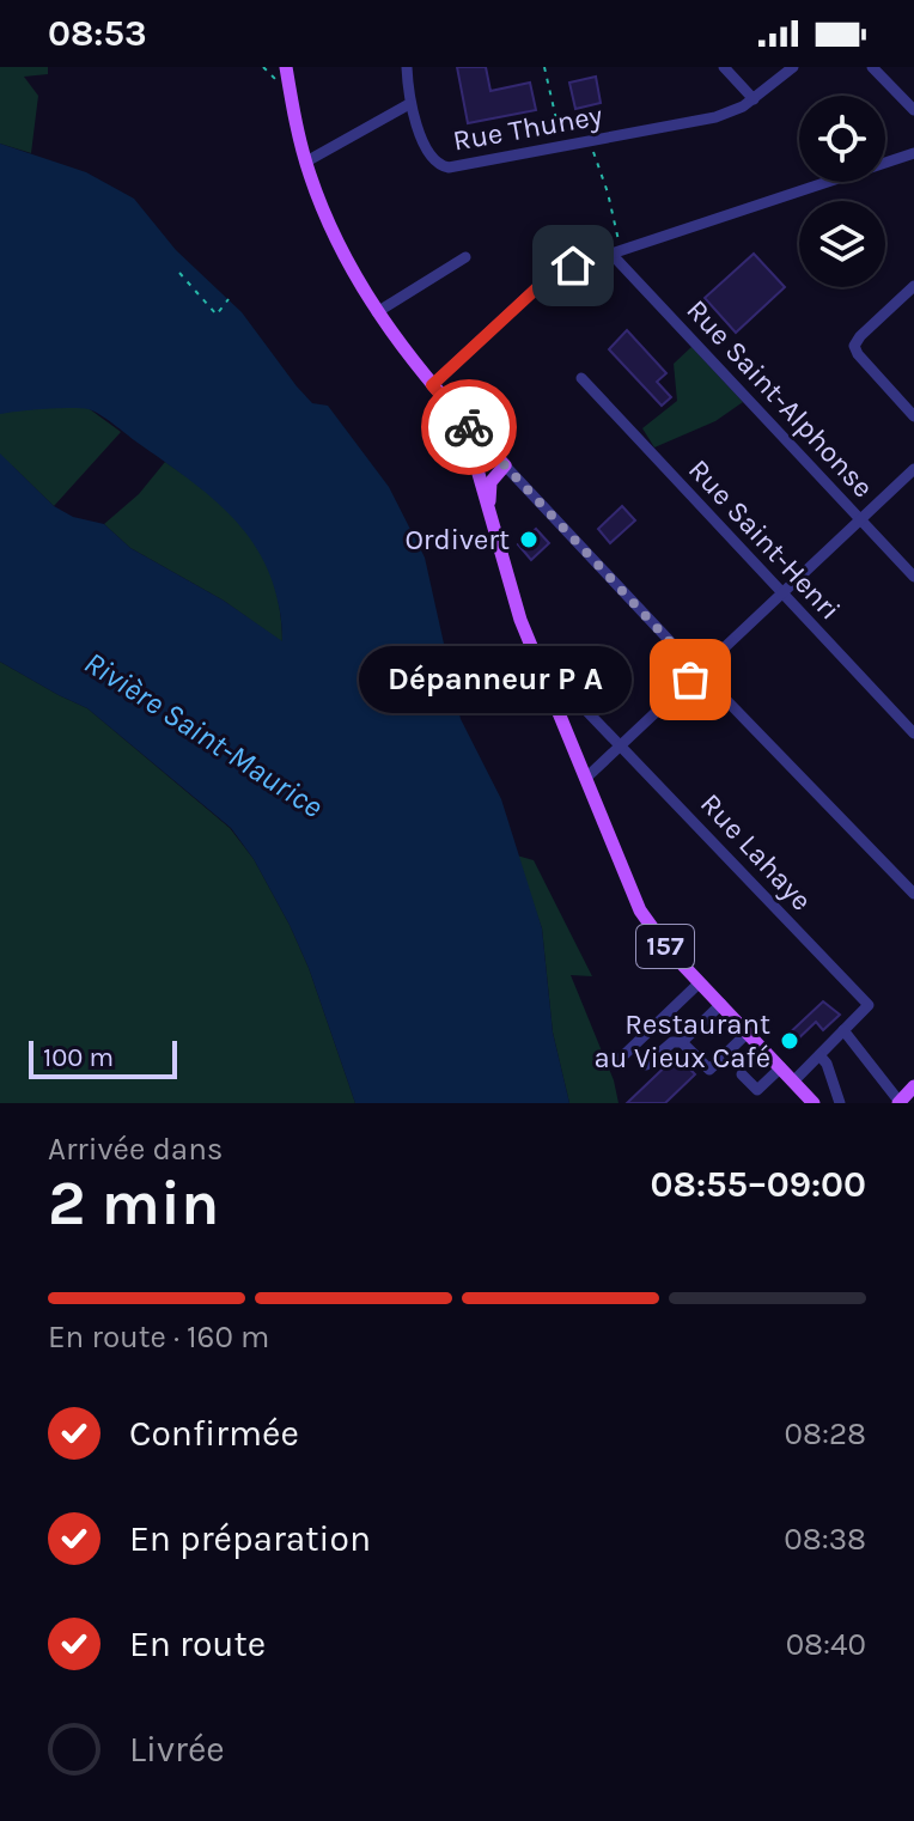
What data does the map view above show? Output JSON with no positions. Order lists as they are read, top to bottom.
{
  "streets": {
    "main road": ["157"],
    "street": [
      "Rue Thuney",
      "Rue Saint-Alphonse",
      "Rue Saint-Henri",
      "Rue Lahaye"
    ]
  },
  "crossings": [
    ["Rue Lahaye", "157"]
  ],
  "water": ["Rivière Saint-Maurice"],
  "places": ["Ordivert", "Dépanneur P A", "Restaurant au Vieux Café"],
  "scale_bar": "100 m",
  "page": {
    "status": "08:53",
    "bubble": "Dépanneur P A",
    "scale": "100 m",
    "heading": ["2 min", "Arrivée dans", "08:55–09:00"],
    "bar": "En route · 160 m",
    "list": [
      ["Confirmée", "08:28"],
      ["En préparation", "08:38"],
      ["En route", "08:40"],
      "Livrée"
    ]
  }
}
